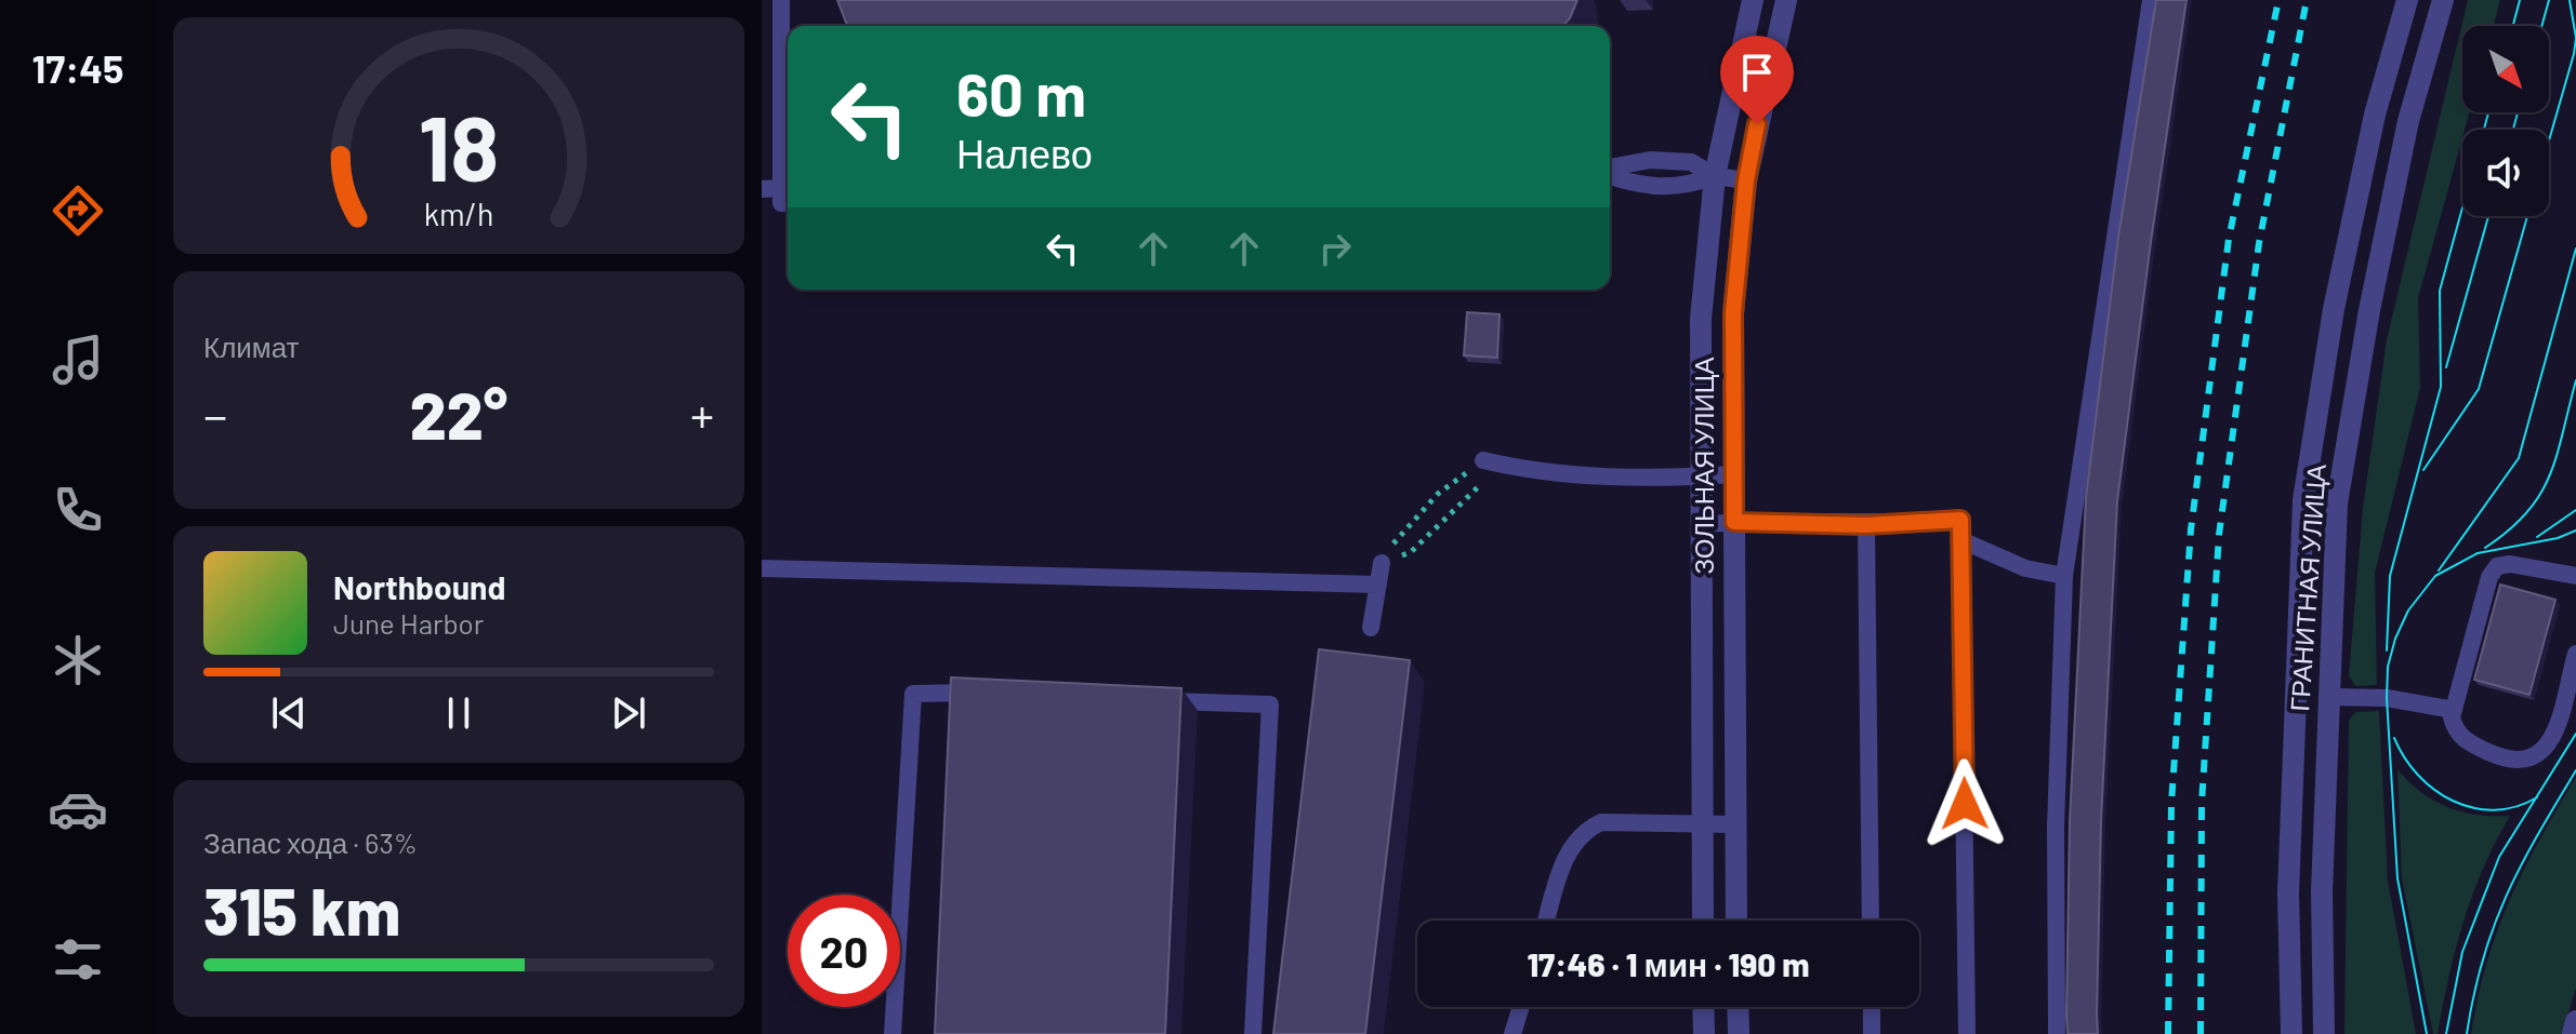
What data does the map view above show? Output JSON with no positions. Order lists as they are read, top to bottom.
{
  "streets": {
    "street": ["ЗОЛЬНАЯ УЛИЦА", "ГРАНИТНАЯ УЛИЦА"]
  },
  "north": "bottom right",
  "page": {
    "tabs": "17:45",
    "turn": ["60 m", "Налево"],
    "tile": [
      "Климат",
      ["Запас хода · 63%", "315 km"]
    ],
    "heat": ["−", "22°", "+"],
    "song": ["Northbound", "June Harbor"],
    "limit": "20",
    "trip": "17:46 · 1 мин · 190 m",
    "gauge": ["18", "km/h"]
  }
}
